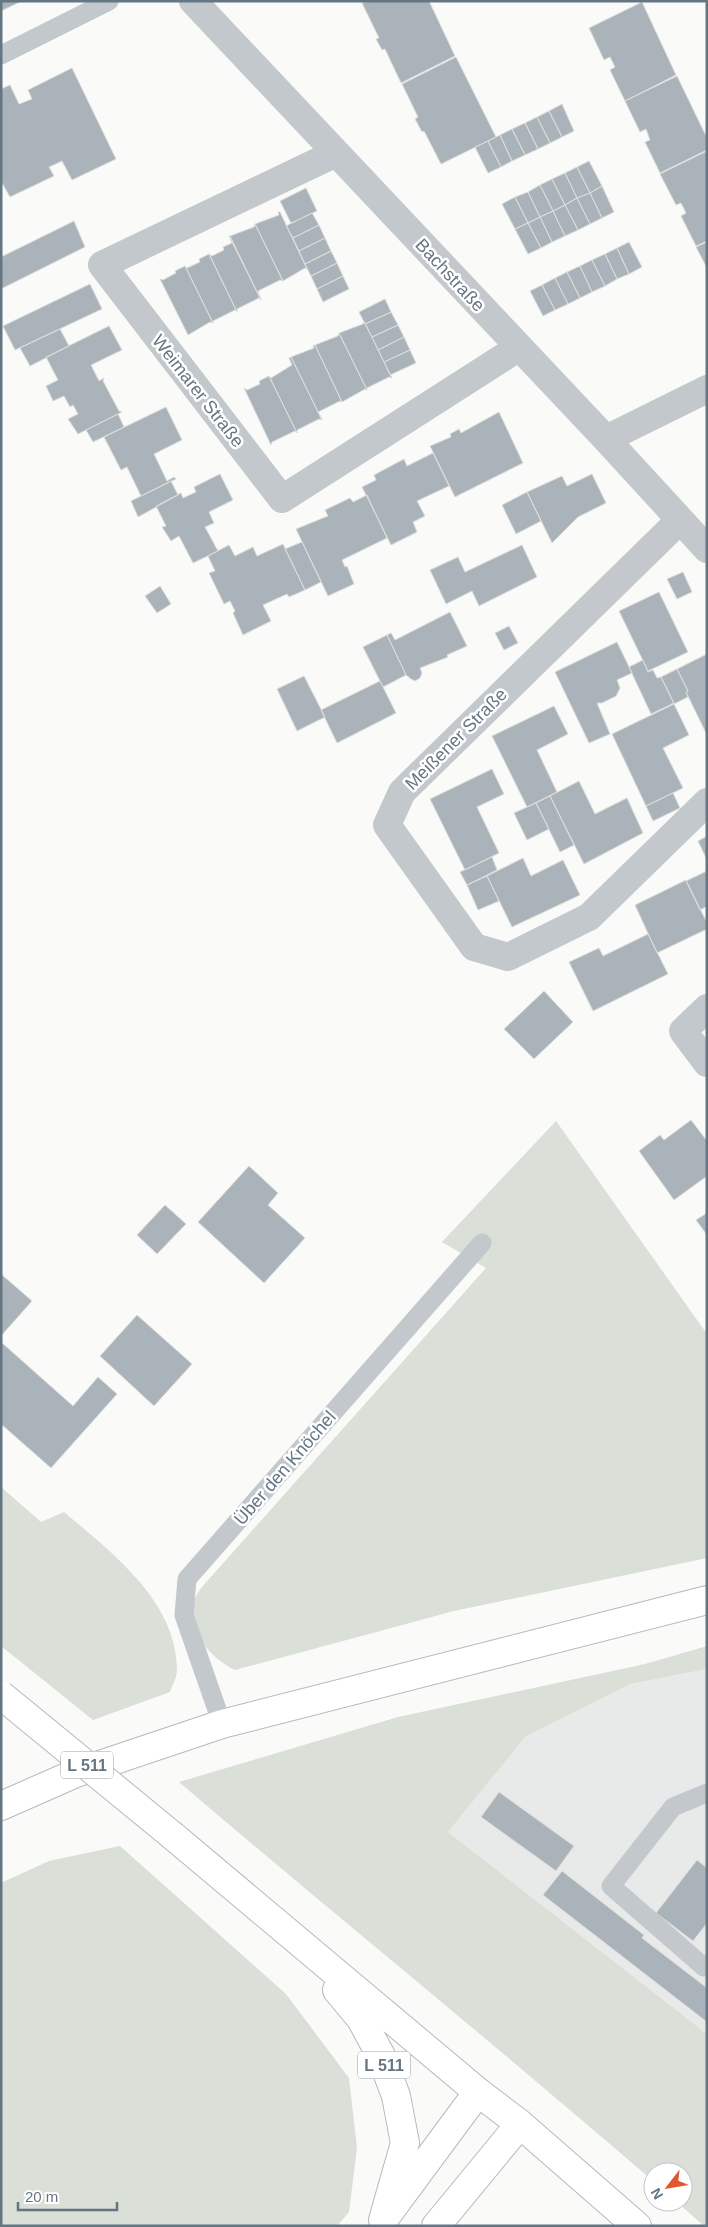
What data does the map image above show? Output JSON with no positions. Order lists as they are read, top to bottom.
{
  "streets": {
    "main road": ["L 511"],
    "street": ["Bachstraße", "Weimarer Straße", "Meißener Straße"],
    "lane": ["Über den Knöchel"]
  },
  "crossings": [
    ["Bachstraße", "Weimarer Straße"],
    ["Bachstraße", "Meißener Straße"]
  ],
  "scale_bar": "20 m",
  "north": "bottom left"
}
